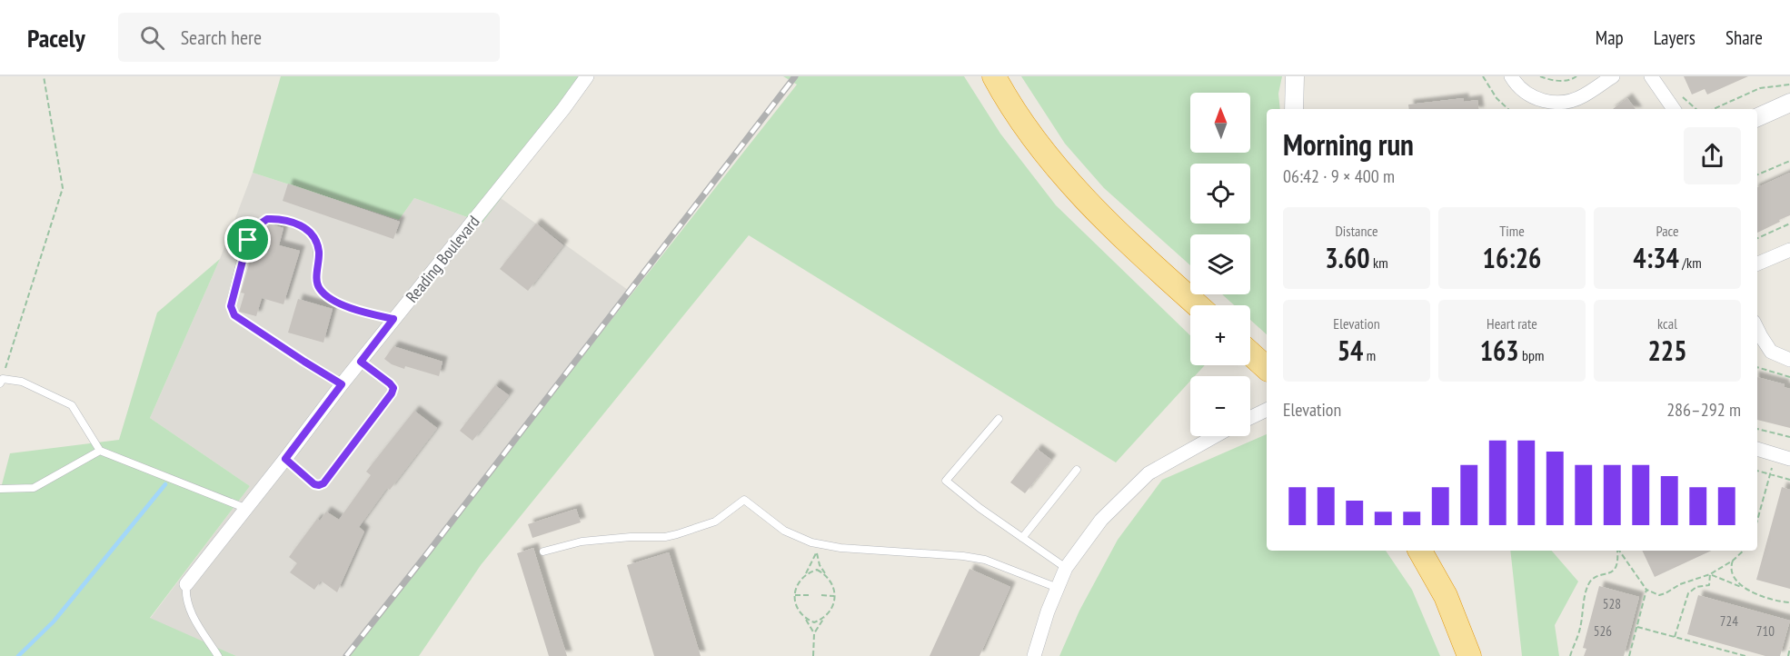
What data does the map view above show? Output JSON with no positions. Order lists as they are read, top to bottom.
{
  "streets": {
    "street": ["Reading Boulevard"]
  },
  "house_numbers": [
    "528",
    "724",
    "526",
    "710"
  ],
  "north": "top",
  "page": {
    "header": "Pacely",
    "search": "Search here",
    "nav": ["Map", "Layers", "Share"],
    "map_buttons": ["+", "−"],
    "heading": ["Morning run", "06:42 · 9 × 400 m"],
    "stats": [
      ["Distance", "3.60 km"],
      ["Time", "16:26"],
      ["Pace", "4:34 /km"],
      ["Elevation", "54 m"],
      ["Heart rate", "163 bpm"],
      ["kcal", "225"]
    ],
    "chart": ["Elevation", "286–292 m"]
  }
}
